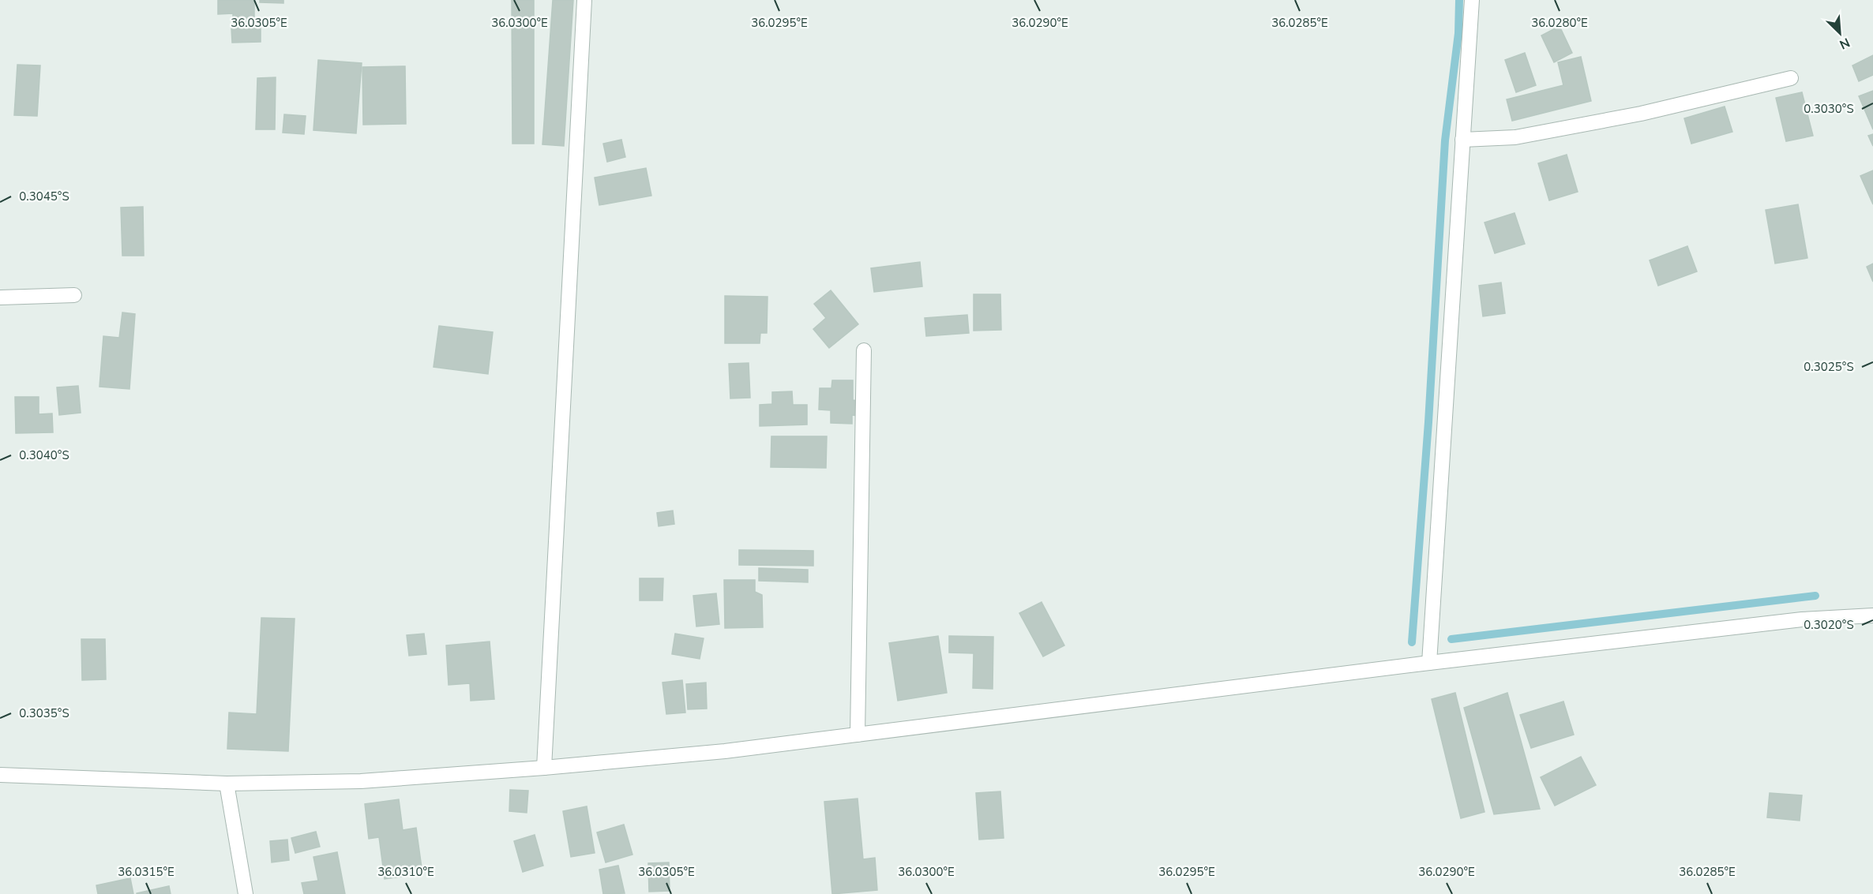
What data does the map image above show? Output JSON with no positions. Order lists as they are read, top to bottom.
{
  "north": "bottom right",
  "coordinates": [
    "36.0305°E",
    "36.0300°E",
    "36.0295°E",
    "36.0290°E",
    "36.0285°E",
    "36.0280°E",
    "0.3030°S",
    "0.3045°S",
    "0.3025°S",
    "0.3040°S",
    "0.3020°S",
    "0.3035°S",
    "36.0315°E",
    "36.0310°E"
  ]
}
